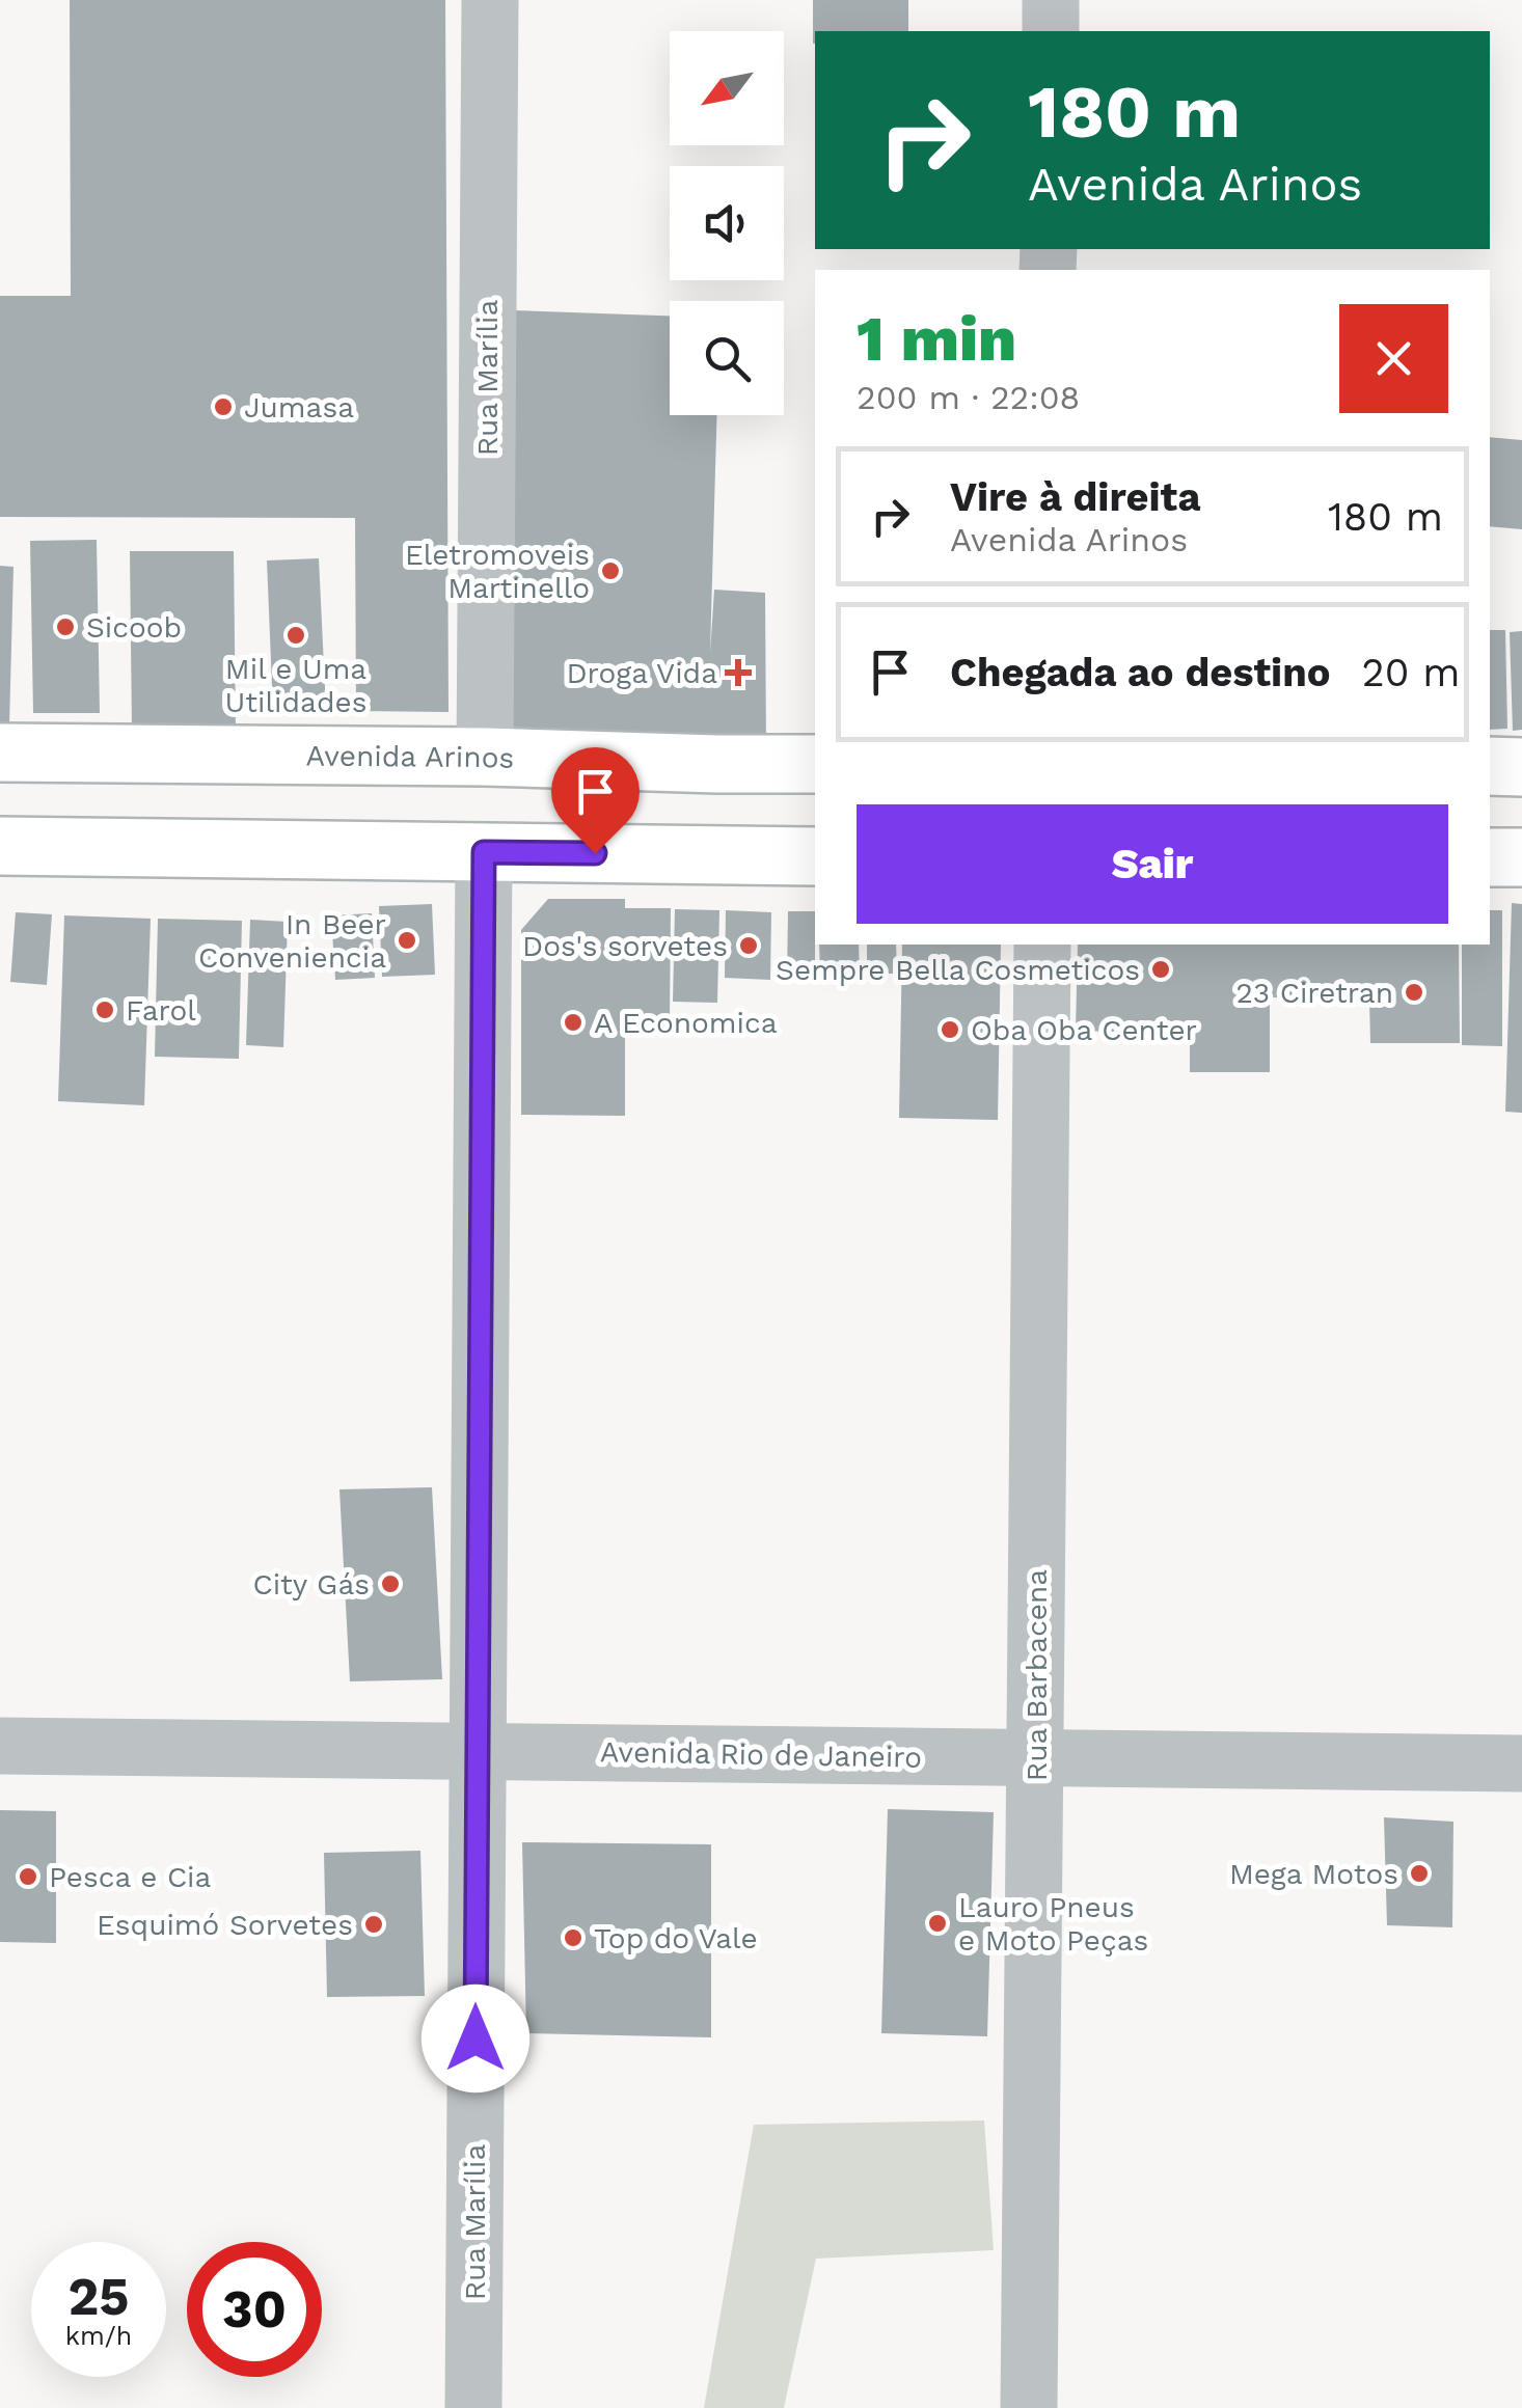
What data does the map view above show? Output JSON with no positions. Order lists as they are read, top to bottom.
{
  "streets": {
    "main road": ["Avenida Arinos"],
    "street": ["Rua Marília", "Rua Barbacena", "Avenida Rio de Janeiro"]
  },
  "crossings": [
    ["Rua Marília", "Avenida Arinos"],
    ["Rua Marília", "Avenida Rio de Janeiro"],
    ["Rua Barbacena", "Avenida Rio de Janeiro"]
  ],
  "places": {
    "other": [
      "Jumasa",
      "Eletromoveis Martinello",
      "Sicoob",
      "Mil e Uma Utilidades",
      "In Beer Conveniencia",
      "Dos's sorvetes",
      "Sempre Bella Cosmeticos",
      "23 Ciretran",
      "Farol",
      "A Economica",
      "Oba Oba Center",
      "City Gás",
      "Mega Motos",
      "Pesca e Cia",
      "Lauro Pneus e Moto Peças",
      "Esquimó Sorvetes",
      "Top do Vale"
    ],
    "health": ["Droga Vida"]
  },
  "north": "bottom left",
  "page": {
    "turn": ["180 m", "Avenida Arinos"],
    "heading": ["1 min", "200 m · 22:08"],
    "list": [
      {
        "name": "Vire à direita",
        "note": "Avenida Arinos",
        "value": "180 m"
      },
      {
        "name": "Chegada ao destino",
        "value": "20 m"
      }
    ],
    "buttons": "Sair",
    "speed": "25 km/h",
    "limit": "30"
  }
}
